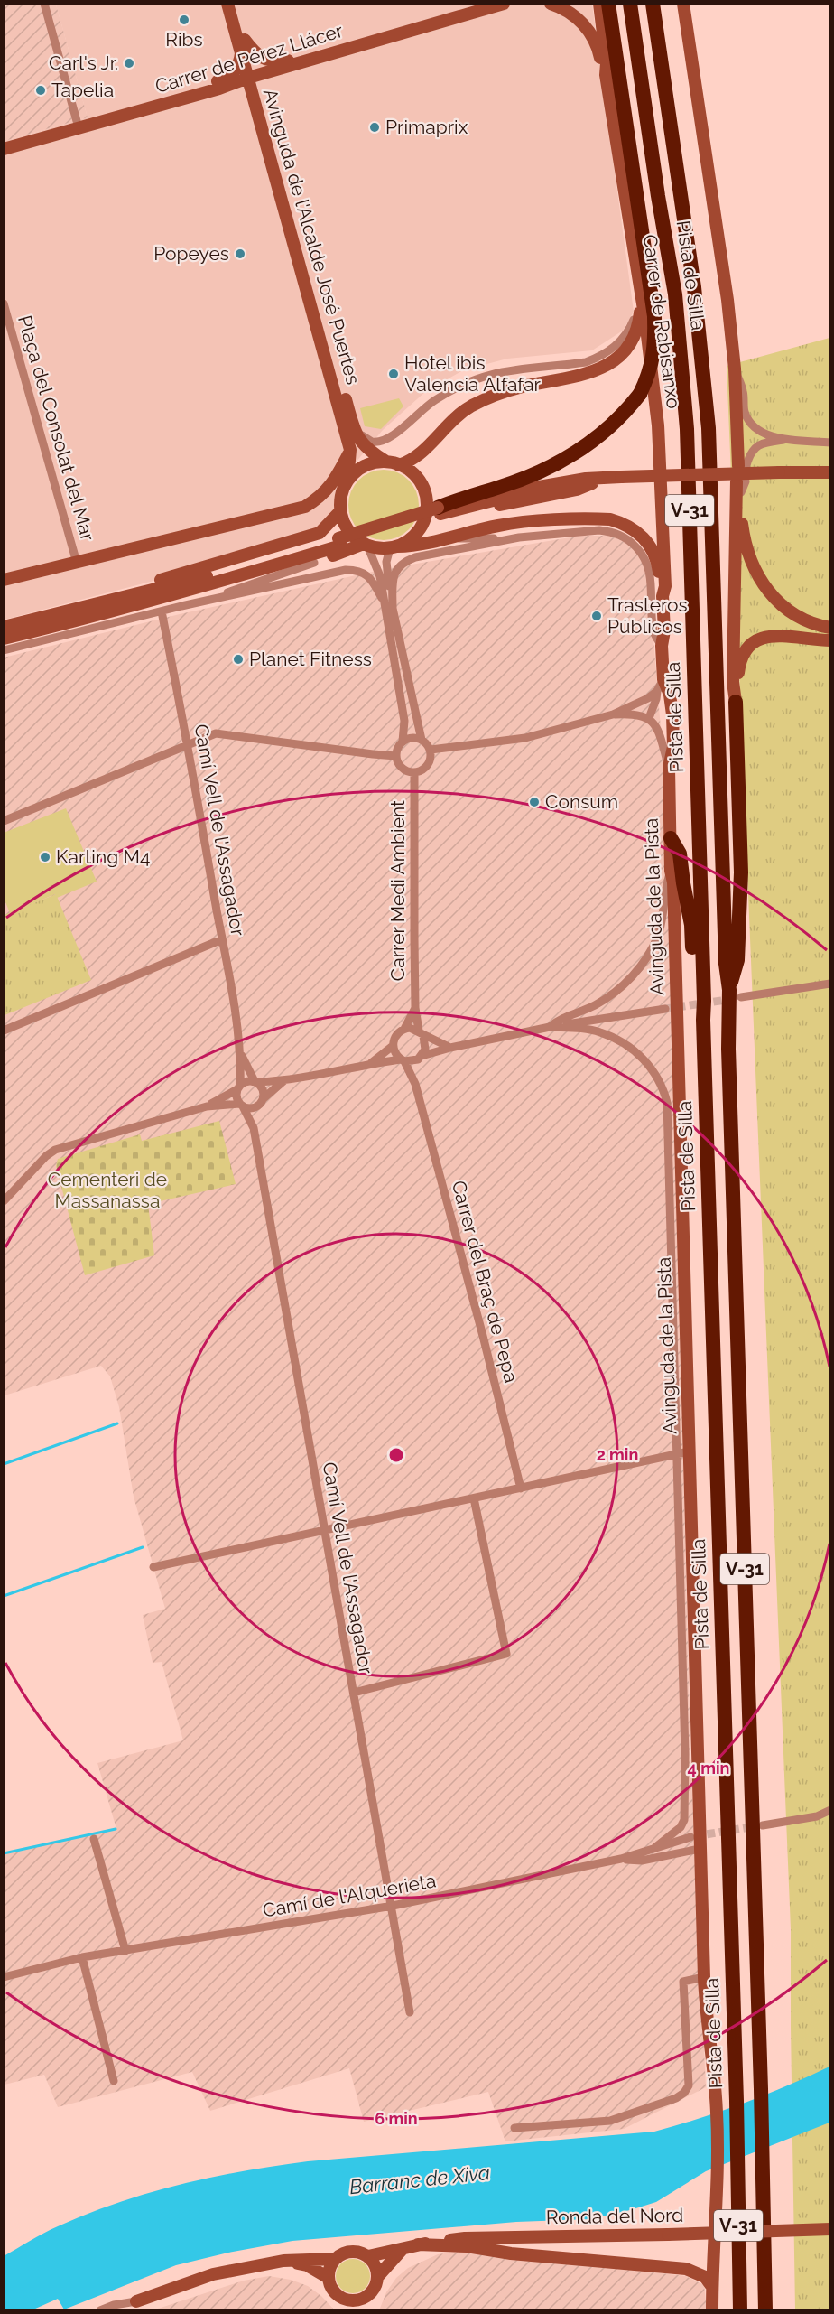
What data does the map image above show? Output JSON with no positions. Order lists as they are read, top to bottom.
{
  "streets": {
    "highway": ["Pista de Silla", "V-31"],
    "street": [
      "Carrer de Pérez Llácer",
      "Avinguda de l'Alcalde José Puertes",
      "Carrer de Rabisanxo",
      "Plaça del Consolat del Mar",
      "Camí Vell de l'Assagador",
      "Carrer Medi Ambient",
      "Avinguda de la Pista",
      "Carrer del Braç de Pepa",
      "Camí de l'Alquerieta",
      "Ronda del Nord"
    ]
  },
  "crossings": [
    ["Carrer de Pérez Llácer", "Avinguda de l'Alcalde José Puertes"],
    ["Carrer de Rabisanxo", "Avinguda de la Pista"],
    ["Camí Vell de l'Assagador", "Camí de l'Alquerieta"],
    ["Carrer Medi Ambient", "Carrer del Braç de Pepa"],
    ["Avinguda de la Pista", "Camí de l'Alquerieta"]
  ],
  "water": ["Barranc de Xiva"],
  "parks": ["Cementeri de Massanassa"],
  "places": [
    "Ribs",
    "Carl's Jr.",
    "Tapelia",
    "Primaprix",
    "Popeyes",
    "Hotel ibis Valencia Alfafar",
    "Trasteros Públicos",
    "Planet Fitness",
    "Consum",
    "Karting M4"
  ],
  "rings": ["2 min", "4 min", "6 min"]
}
